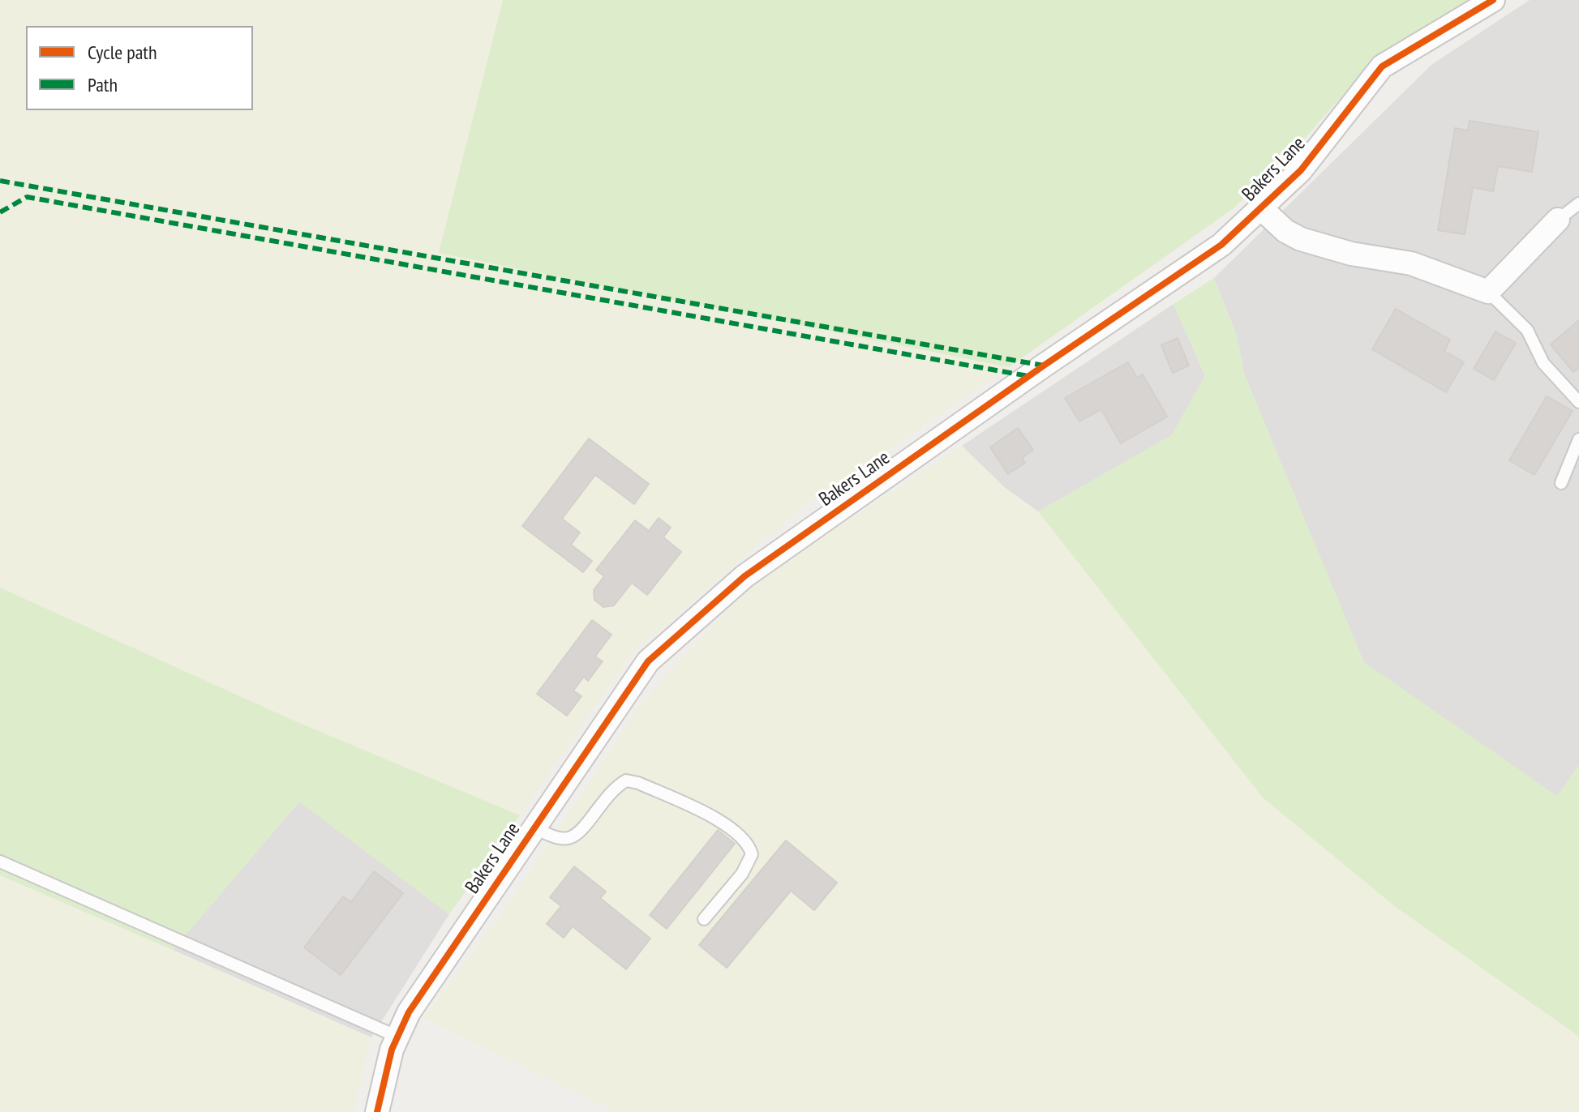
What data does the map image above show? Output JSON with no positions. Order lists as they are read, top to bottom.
{
  "streets": {
    "street": ["Bakers Lane"]
  },
  "legend": ["Cycle path", "Path"]
}
